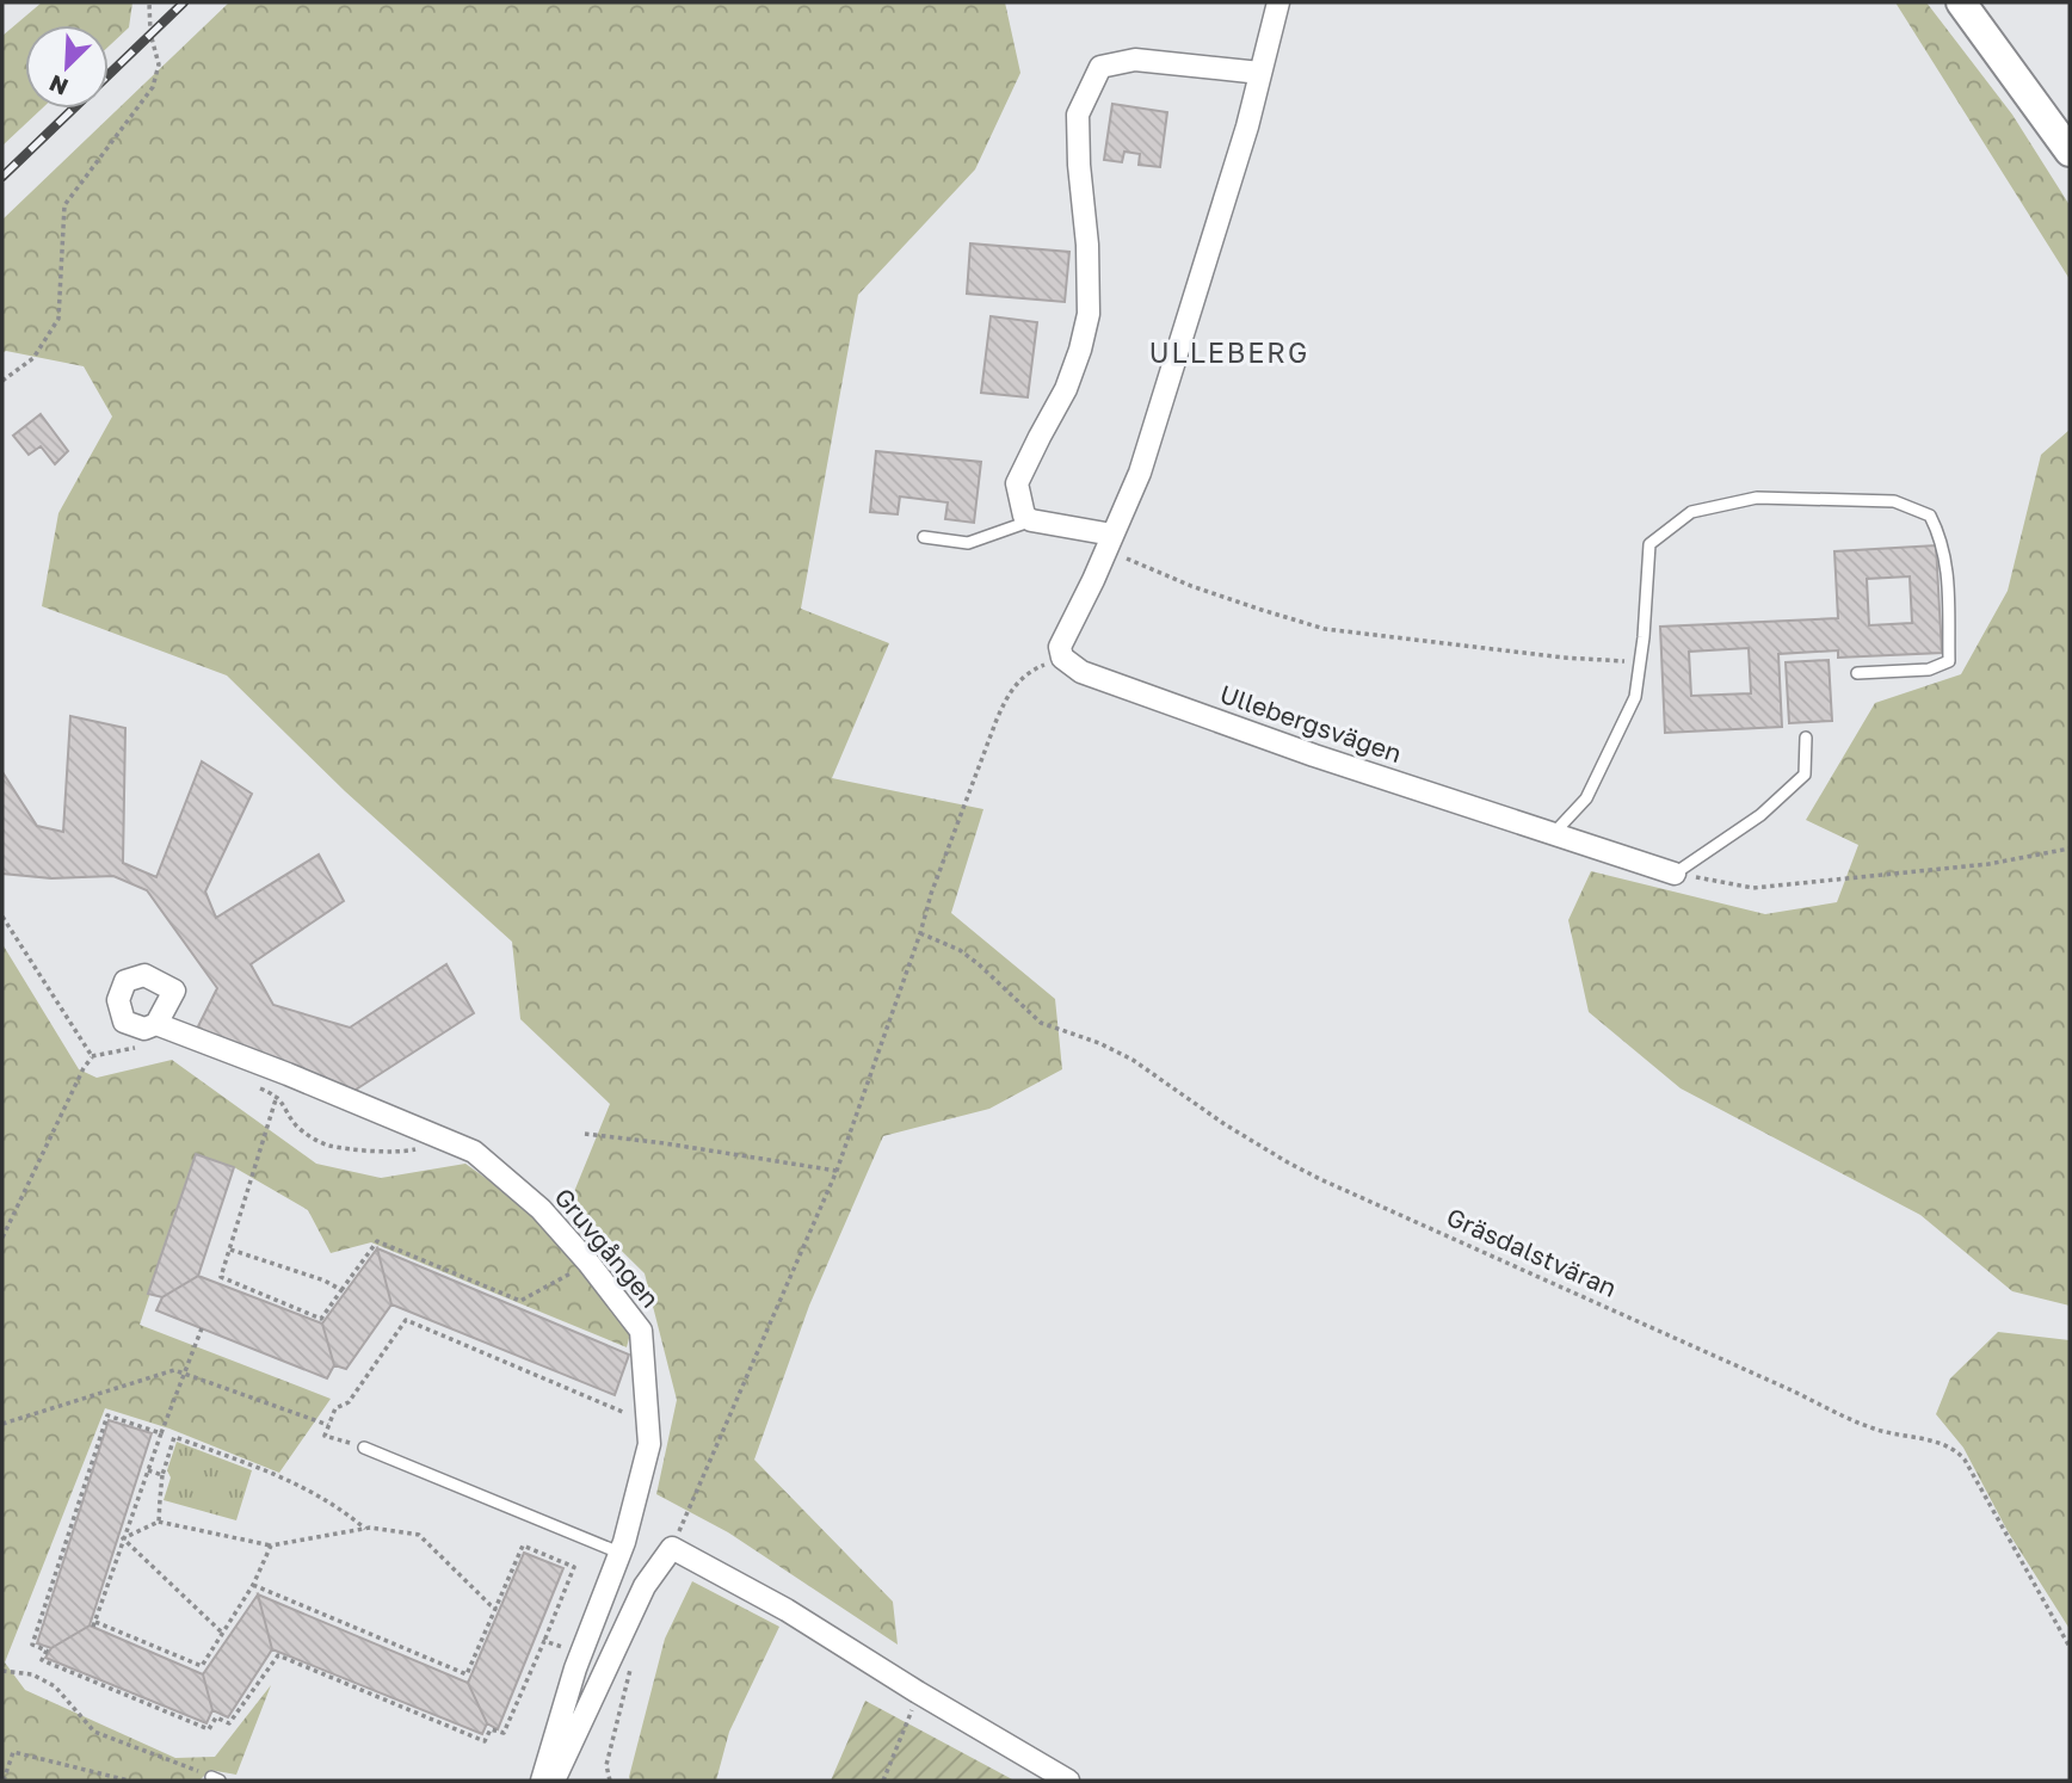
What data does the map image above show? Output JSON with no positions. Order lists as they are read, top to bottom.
{
  "streets": {
    "street": ["Ullebergsvägen", "Gruvgången"],
    "path": ["Gräsdalstväran"]
  },
  "districts": ["ULLEBERG"],
  "north": "bottom left"
}
